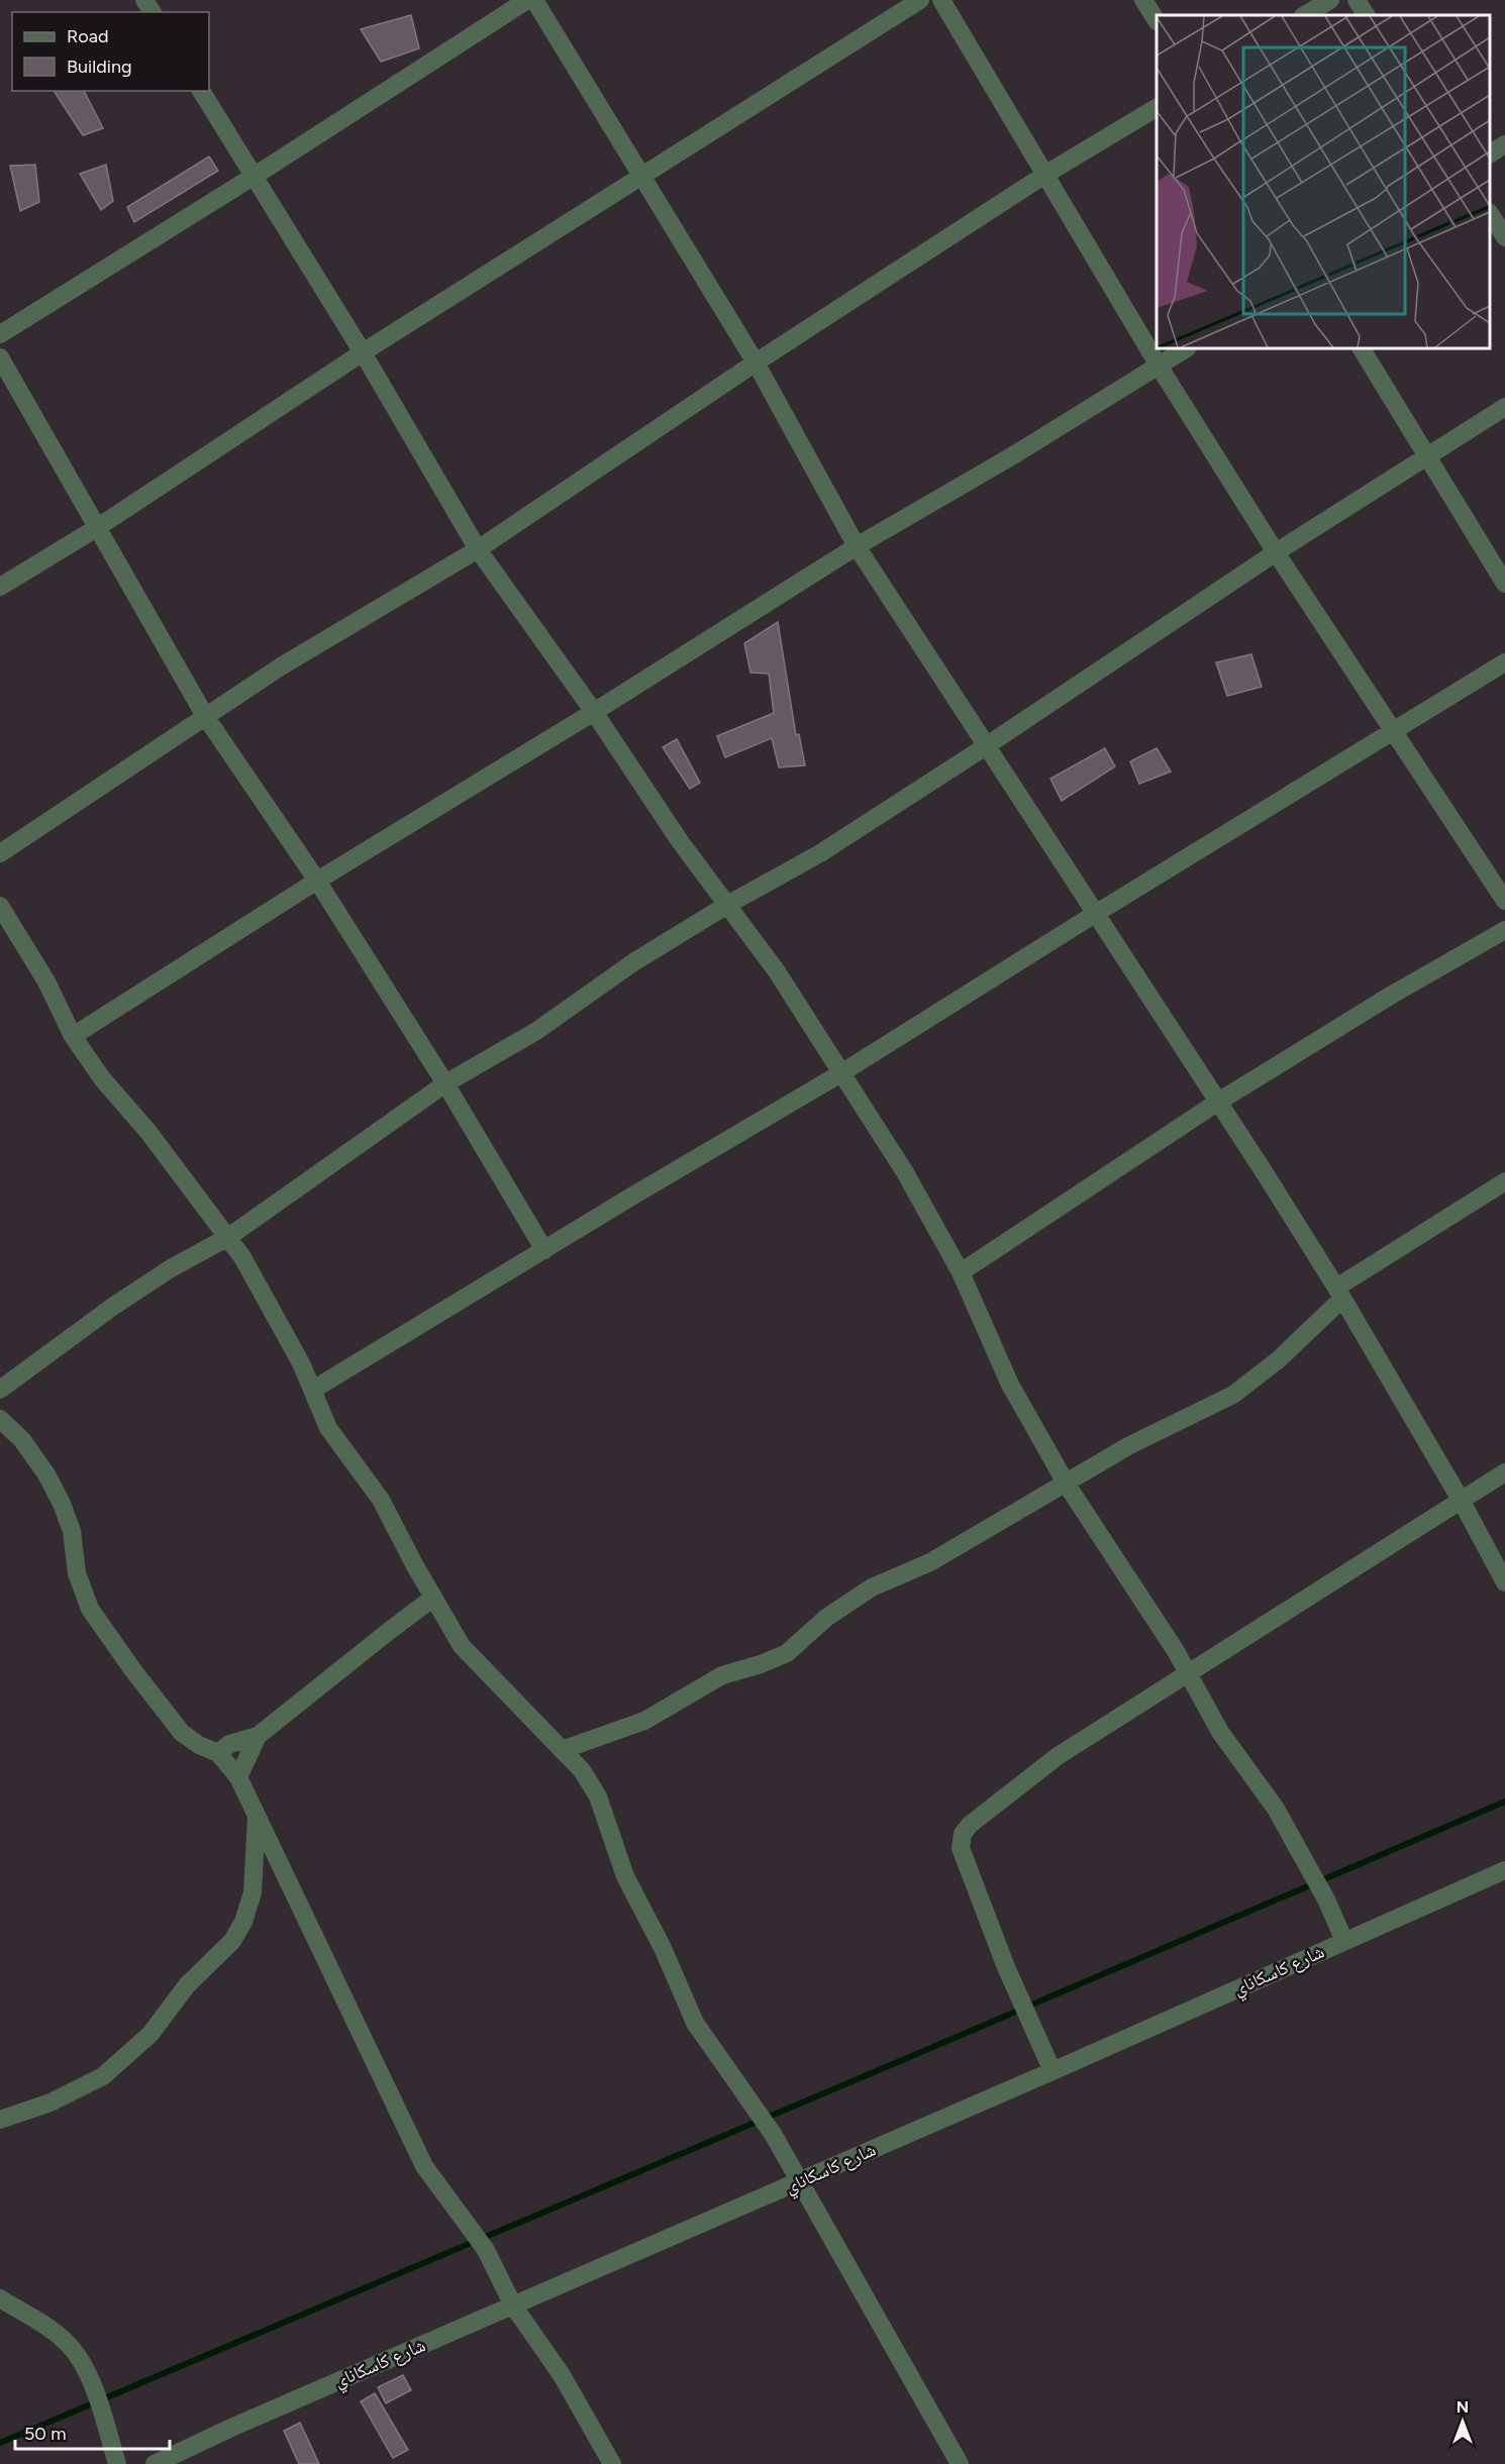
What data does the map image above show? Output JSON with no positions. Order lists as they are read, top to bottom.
{
  "streets": {
    "street": ["شارع كاسكاناي"]
  },
  "legend": ["Road", "Building"],
  "scale_bar": "50 m",
  "north": "top"
}
